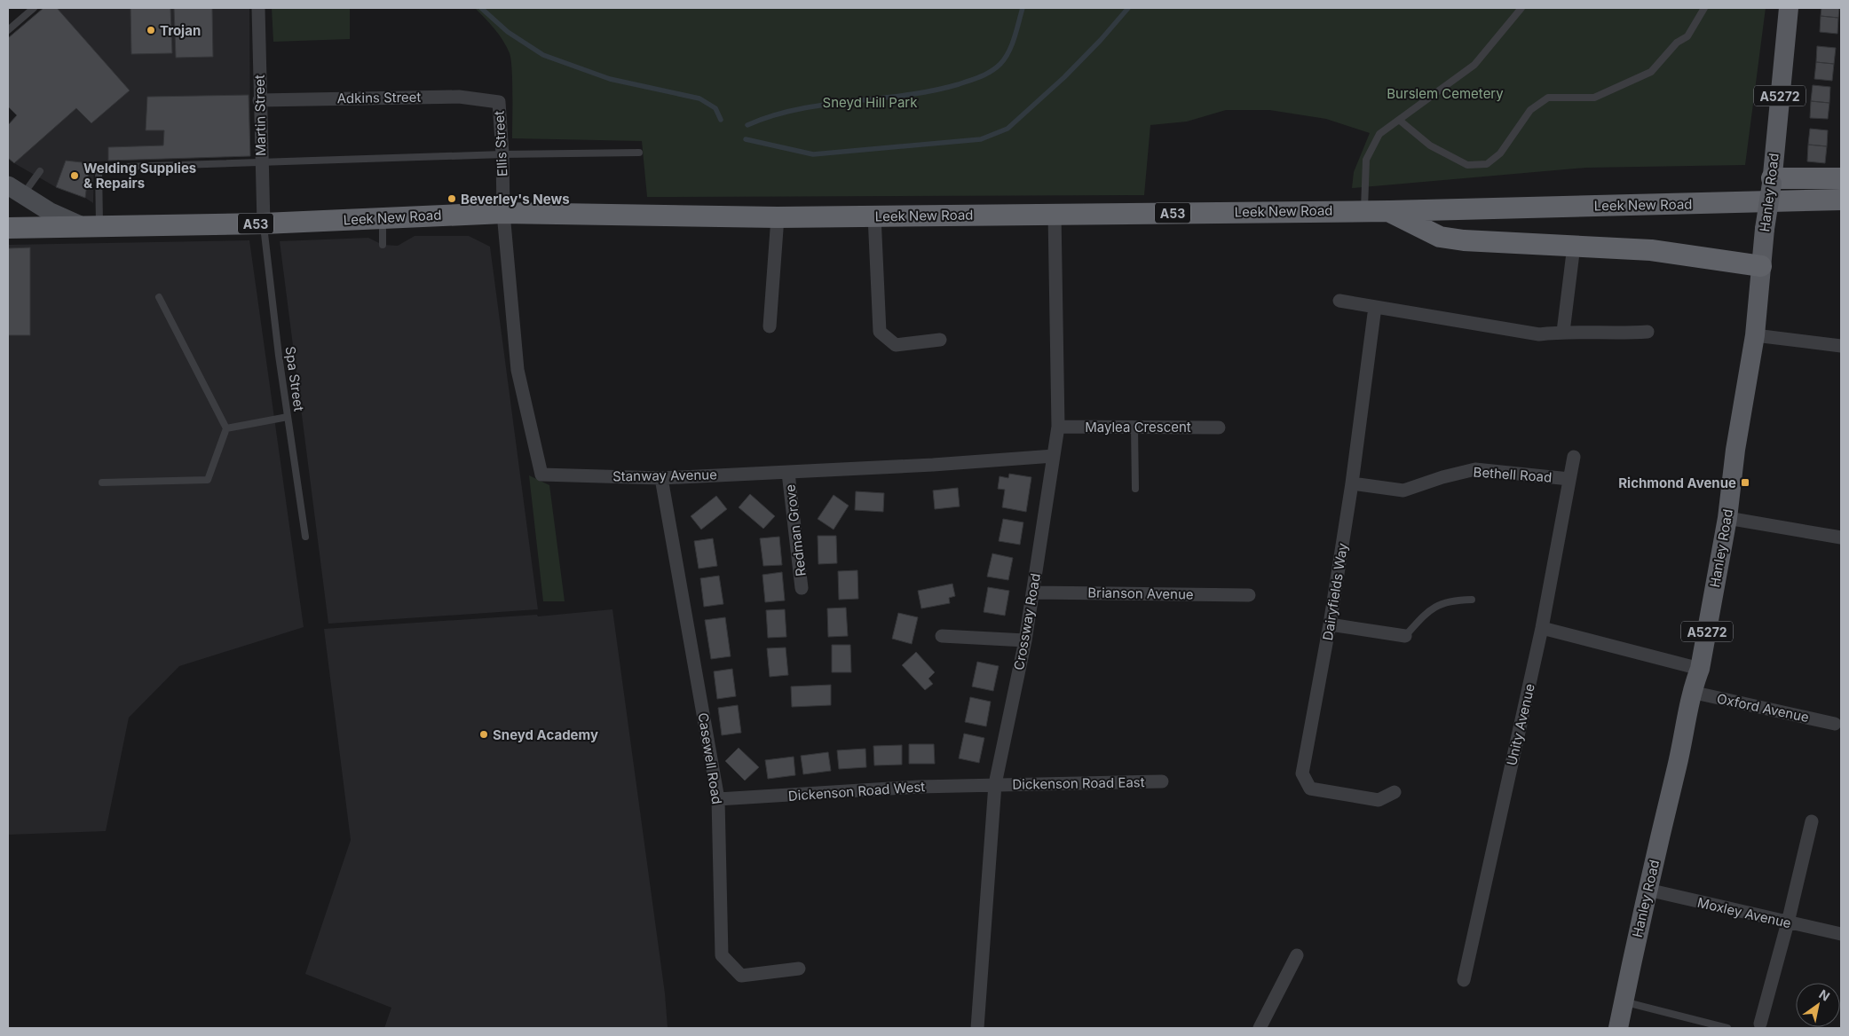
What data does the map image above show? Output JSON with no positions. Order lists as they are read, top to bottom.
{
  "streets": {
    "highway": ["Leek New Road", "A53"],
    "main road": ["A5272", "Hanley Road"],
    "street": [
      "Adkins Street",
      "Martin Street",
      "Ellis Street",
      "Maylea Crescent",
      "Bethell Road",
      "Stanway Avenue",
      "Redman Grove",
      "Dairyfields Way",
      "Brianson Avenue",
      "Crossway Road",
      "Oxford Avenue",
      "Unity Avenue",
      "Casewell Road",
      "Dickenson Road East",
      "Dickenson Road West",
      "Moxley Avenue"
    ],
    "lane": ["Spa Street"]
  },
  "crossings": [
    ["Adkins Street", "Martin Street"],
    ["Adkins Street", "Ellis Street"],
    ["Martin Street", "Leek New Road"],
    ["Martin Street", "Spa Street"],
    ["Ellis Street", "Leek New Road"],
    ["Ellis Street", "Stanway Avenue"],
    ["Hanley Road", "Oxford Avenue"],
    ["Hanley Road", "Moxley Avenue"],
    ["Leek New Road", "Spa Street"],
    ["Leek New Road", "Stanway Avenue"],
    ["Leek New Road", "Crossway Road"],
    ["Maylea Crescent", "Crossway Road"],
    ["Bethell Road", "Dairyfields Way"],
    ["Bethell Road", "Unity Avenue"],
    ["Stanway Avenue", "Redman Grove"],
    ["Stanway Avenue", "Crossway Road"],
    ["Stanway Avenue", "Casewell Road"],
    ["Brianson Avenue", "Crossway Road"],
    ["Crossway Road", "Dickenson Road East"],
    ["Crossway Road", "Dickenson Road West"],
    ["Casewell Road", "Dickenson Road West"],
    ["Dickenson Road East", "Dickenson Road West"]
  ],
  "parks": ["Burslem Cemetery", "Sneyd Hill Park"],
  "places": {
    "other": [
      "Trojan",
      "Welding Supplies & Repairs",
      "Beverley's News",
      "Sneyd Academy"
    ],
    "transit": ["Richmond Avenue"]
  },
  "north": "top right"
}
